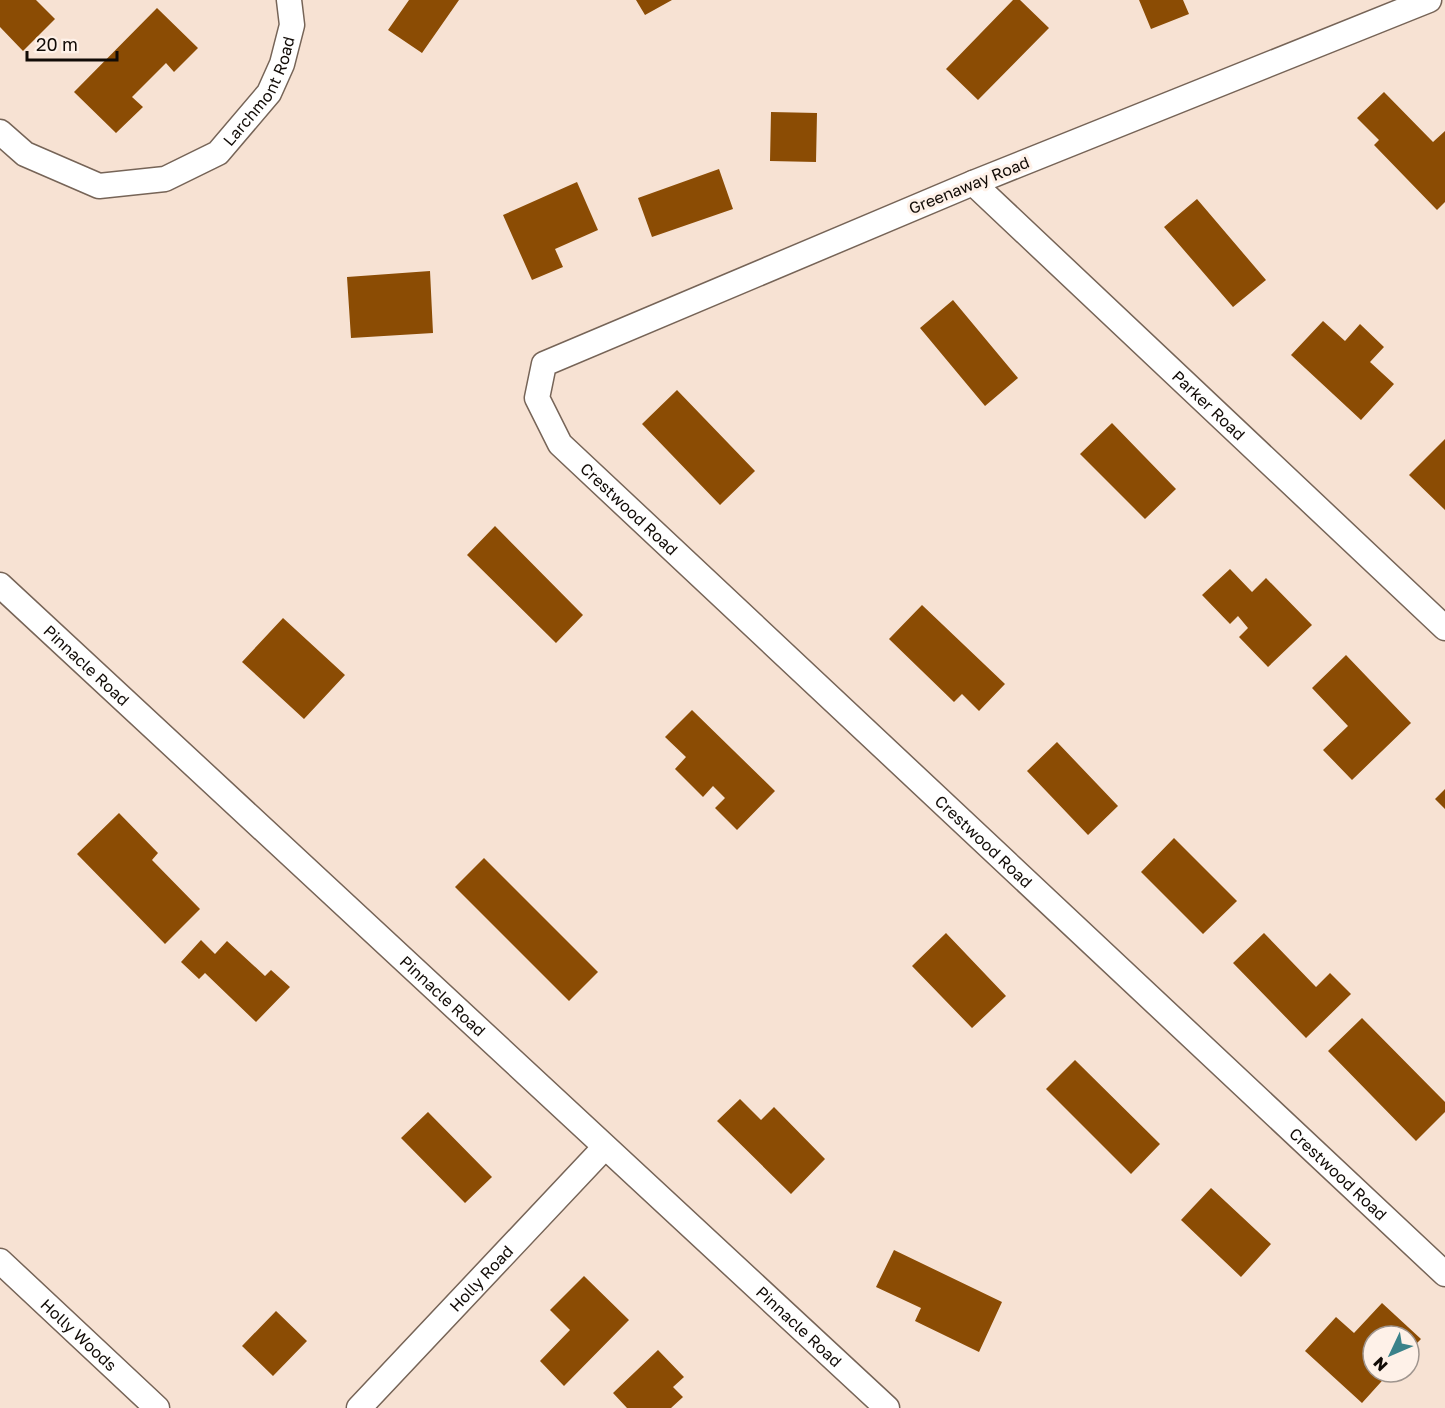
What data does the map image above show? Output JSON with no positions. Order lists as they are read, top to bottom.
{
  "streets": {
    "street": [
      "Larchmont Road",
      "Greenaway Road",
      "Parker Road",
      "Crestwood Road",
      "Pinnacle Road",
      "Holly Road",
      "Holly Woods"
    ]
  },
  "crossings": [
    ["Greenaway Road", "Parker Road"],
    ["Greenaway Road", "Crestwood Road"],
    ["Pinnacle Road", "Holly Road"]
  ],
  "scale_bar": "20 m",
  "north": "bottom left"
}
